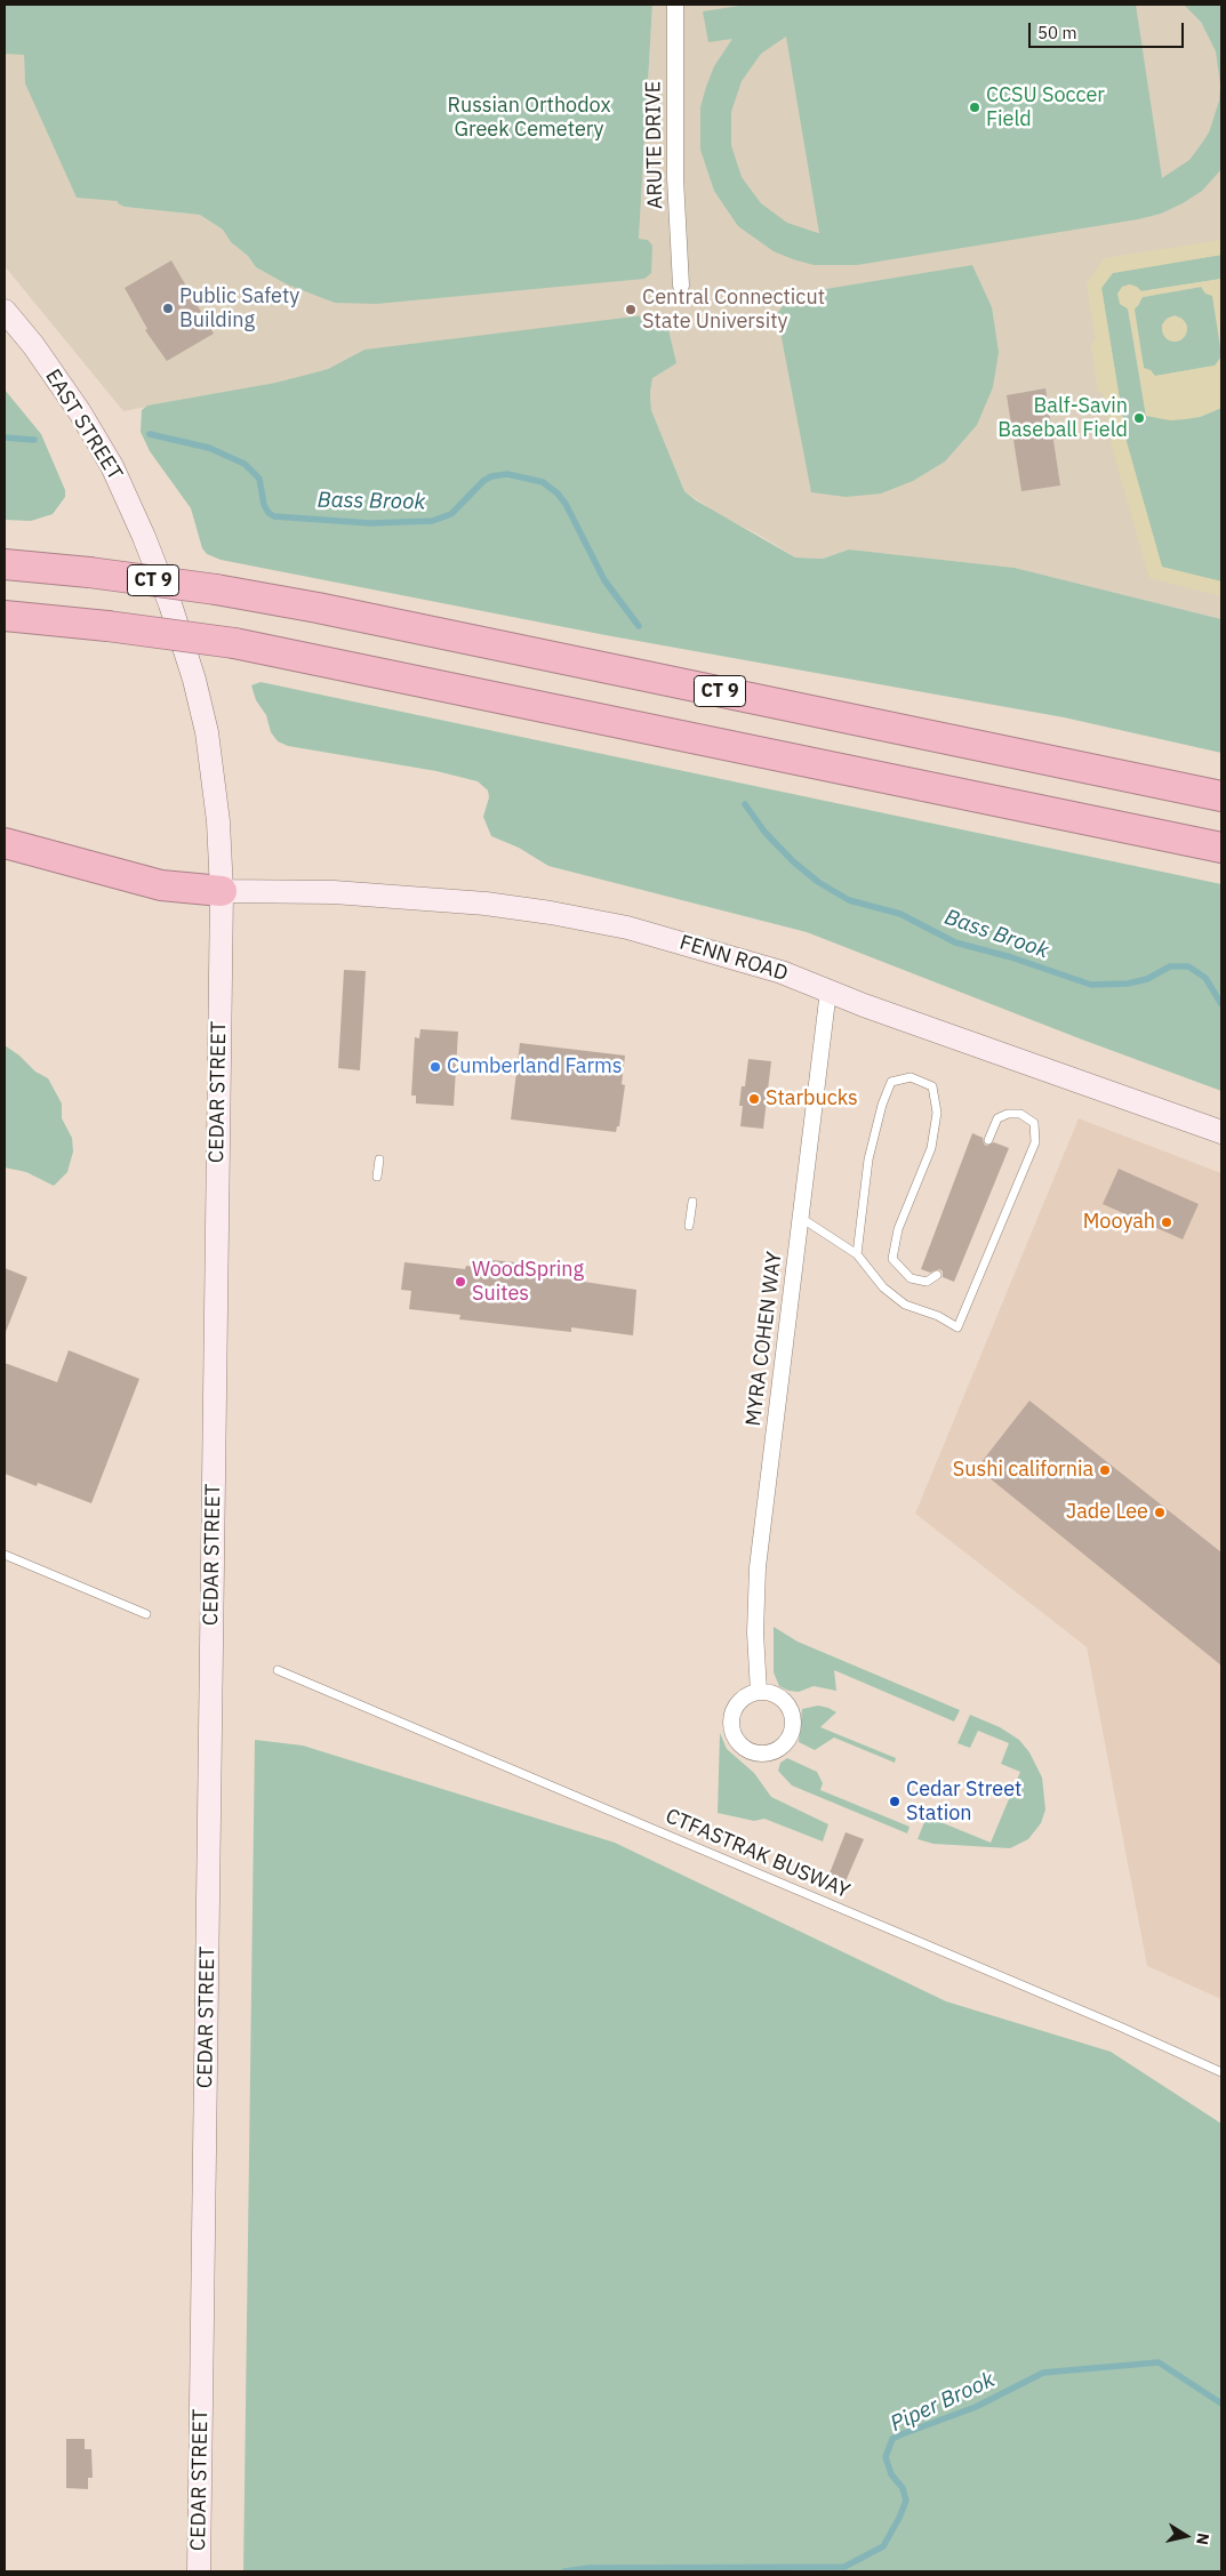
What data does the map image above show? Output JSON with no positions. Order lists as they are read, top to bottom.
{
  "streets": {
    "highway": ["CT 9"],
    "main road": ["EAST STREET", "FENN ROAD", "CEDAR STREET"],
    "street": ["ARUTE DRIVE", "MYRA COHEN WAY"],
    "lane": ["CTFASTRAK BUSWAY"]
  },
  "crossings": [
    ["EAST STREET", "CEDAR STREET"],
    ["FENN ROAD", "CEDAR STREET"],
    ["FENN ROAD", "MYRA COHEN WAY"]
  ],
  "water": ["Bass Brook", "Piper Brook"],
  "parks": ["Russian Orthodox Greek Cemetery"],
  "places": [
    "CCSU Soccer Field",
    "Public Safety Building",
    "Central Connecticut State University",
    "Balf-Savin Baseball Field",
    "Cumberland Farms",
    "Starbucks",
    "Mooyah",
    "WoodSpring Suites",
    "Sushi california",
    "Jade Lee",
    "Cedar Street Station"
  ],
  "scale_bar": "50 m",
  "north": "right"
}
